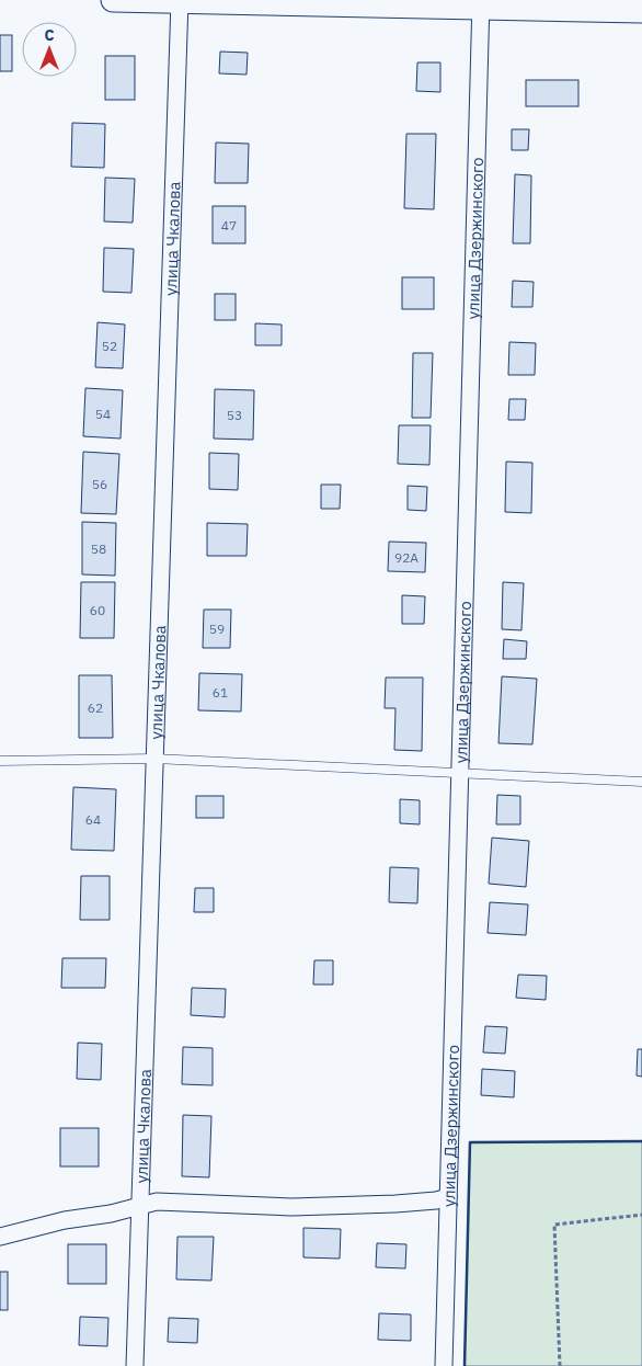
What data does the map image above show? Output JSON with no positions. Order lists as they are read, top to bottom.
{
  "streets": {
    "street": ["улица Чкалова", "улица Дзержинского"]
  },
  "house_numbers": [
    "47",
    "52",
    "54",
    "53",
    "56",
    "58",
    "92А",
    "60",
    "59",
    "61",
    "62",
    "64"
  ],
  "north": "top"
}
